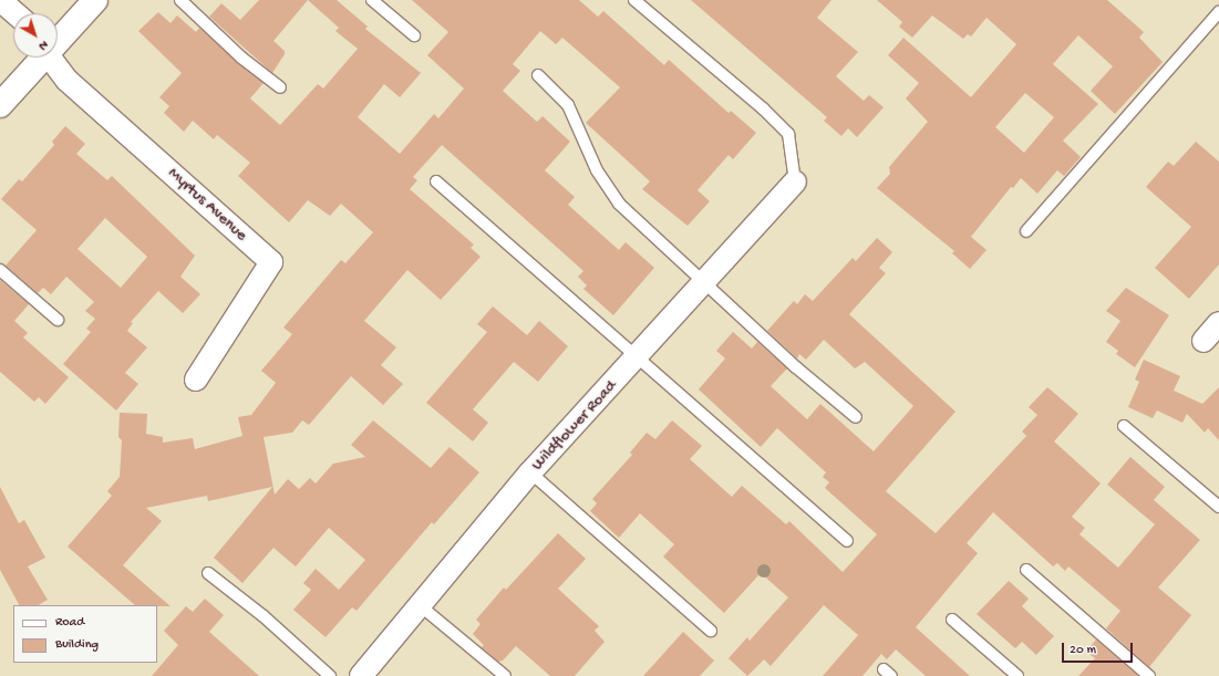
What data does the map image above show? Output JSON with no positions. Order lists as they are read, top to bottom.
{
  "streets": {
    "street": ["Myrtus Avenue", "Wildflower Road"]
  },
  "legend": ["Road", "Building"],
  "scale_bar": "20 m",
  "north": "bottom right"
}
